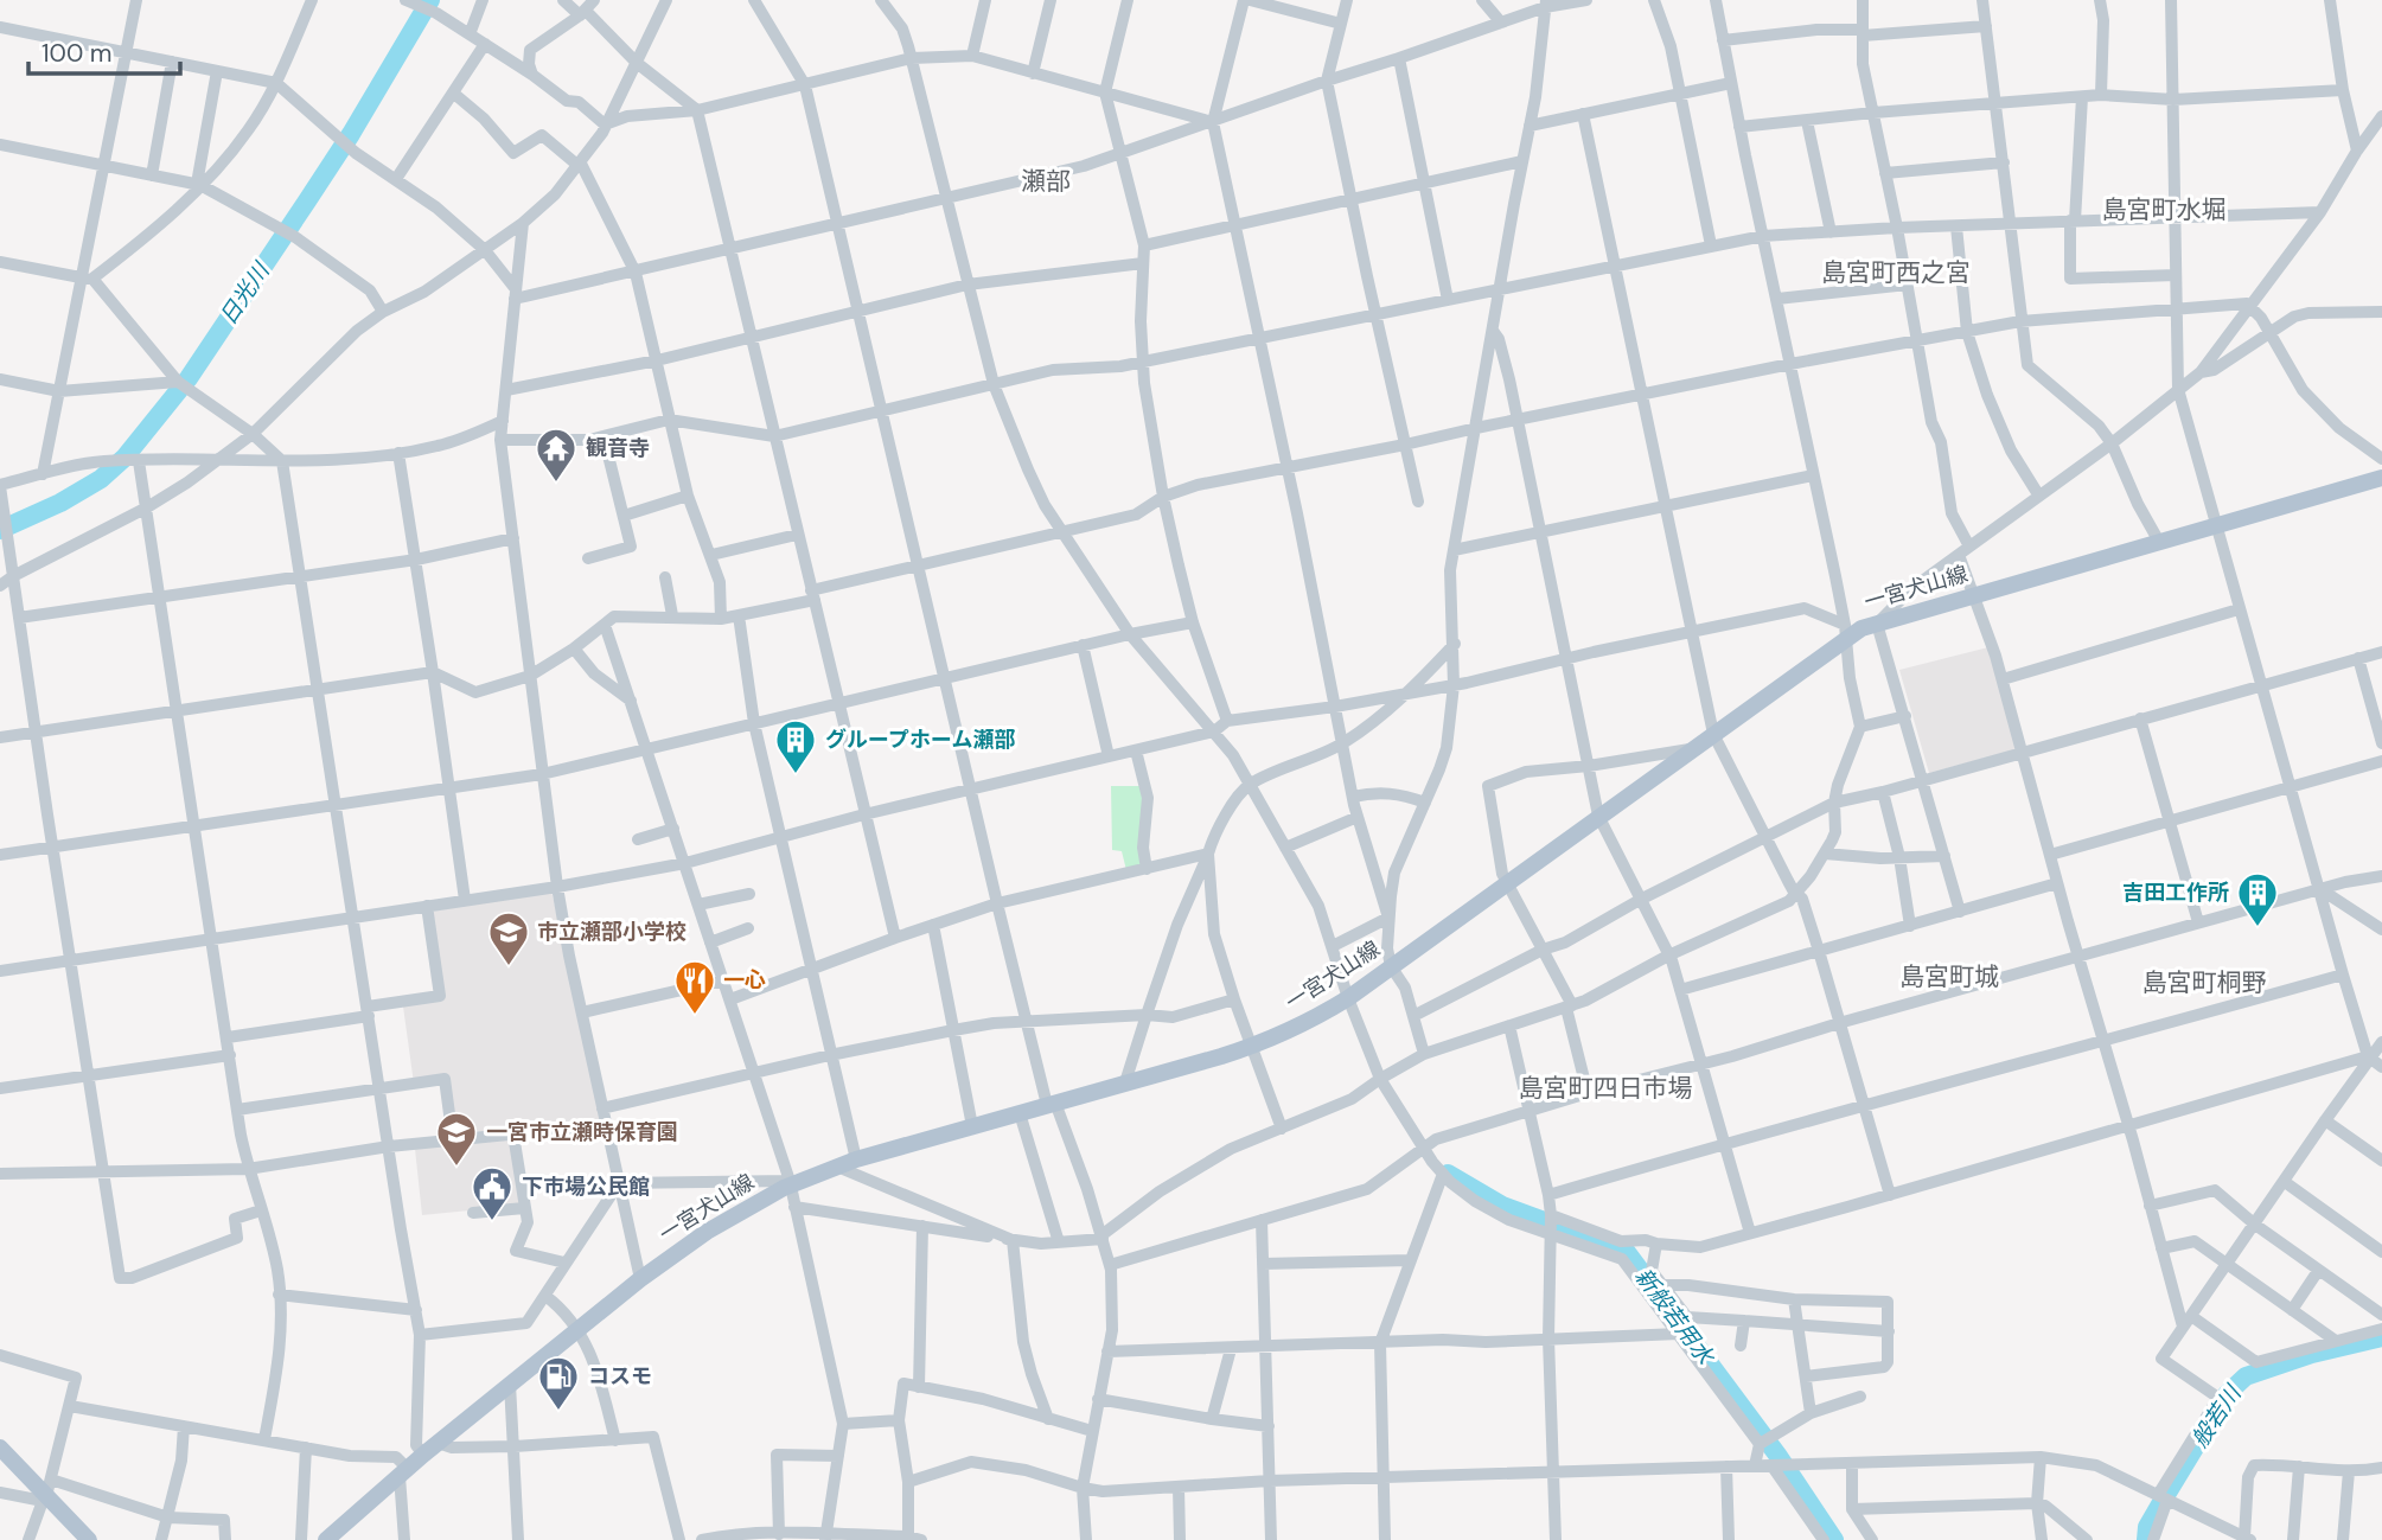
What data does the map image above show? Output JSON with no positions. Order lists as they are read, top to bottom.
{
  "streets": {
    "main road": ["一宮犬山線"]
  },
  "districts": [
    "瀬部",
    "島宮町水堀",
    "島宮町西之宮",
    "島宮町城",
    "島宮町桐野",
    "島宮町四日市場"
  ],
  "water": ["日光川", "新般若用水", "般若川"],
  "places": {
    "temple": ["観音寺"],
    "building": ["グループホーム瀬部", "吉田工作所"],
    "school or university": ["市立瀬部小学校", "一宮市立瀬時保育園"],
    "restaurant": ["一心"],
    "public building": ["下市場公民館"],
    "fuel station": ["コスモ"]
  },
  "scale_bar": "100 m"
}
